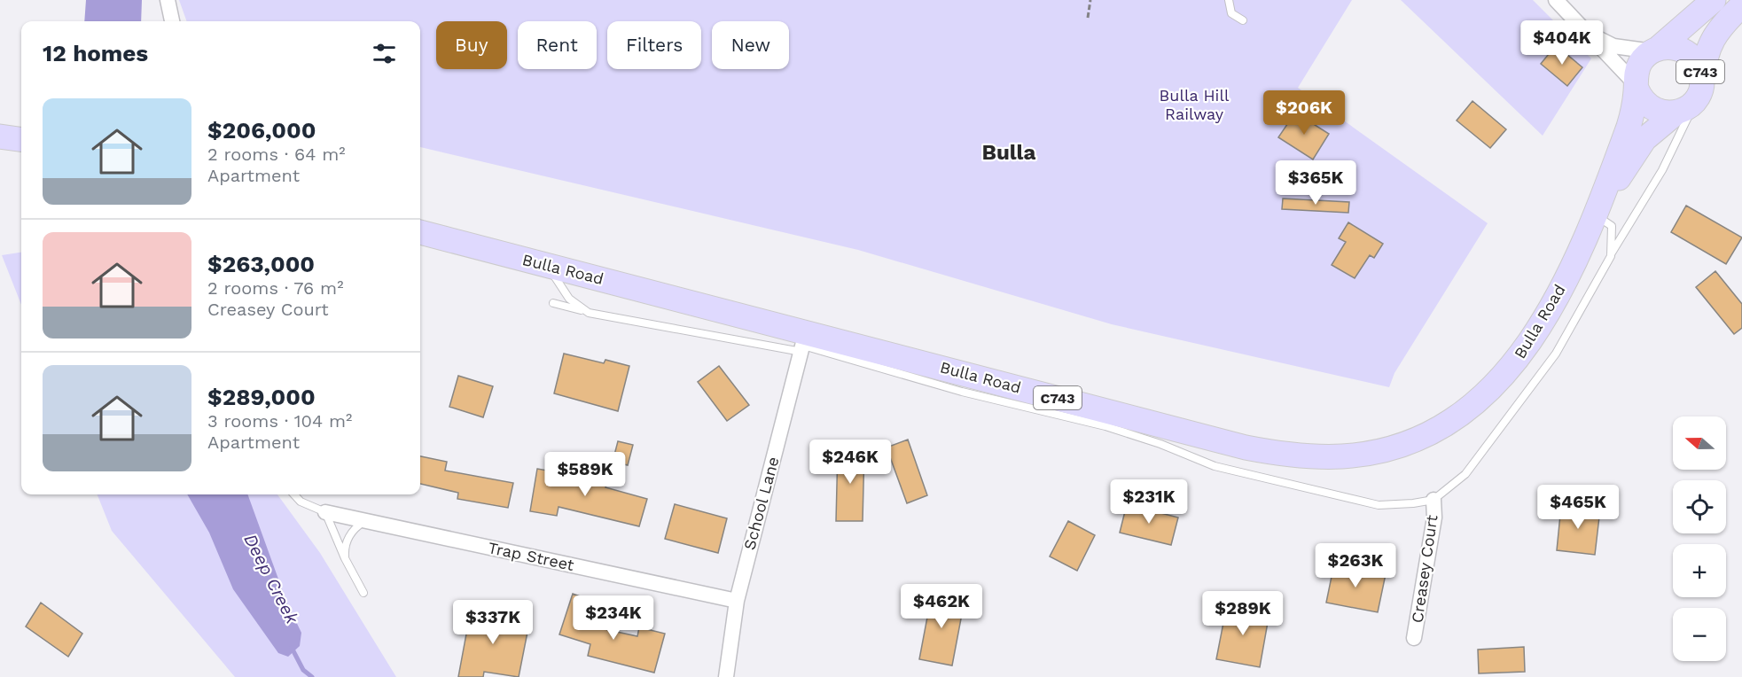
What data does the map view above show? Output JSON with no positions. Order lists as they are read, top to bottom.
{
  "streets": {
    "main road": ["C743", "Bulla Road"],
    "street": ["School Lane", "Trap Street", "Creasey Court"]
  },
  "crossings": [
    ["C743", "Bulla Road"],
    ["Bulla Road", "School Lane"],
    ["Bulla Road", "Creasey Court"],
    ["School Lane", "Trap Street"]
  ],
  "districts": ["Bulla"],
  "water": ["Deep Creek"],
  "parks": ["Bulla Hill Railway"],
  "north": "left",
  "page": {
    "price": [
      "$404K",
      "$206K",
      "$365K",
      "$246K",
      "$589K",
      "$231K",
      "$465K",
      "$263K",
      "$462K",
      "$289K",
      "$234K",
      "$337K"
    ],
    "chip": [
      "Buy",
      "Rent",
      "Filters",
      "New"
    ],
    "heading": "12 homes",
    "list": [
      {
        "name": "$206,000",
        "note": "2 rooms · 64 m² · Apartment"
      },
      {
        "name": "$263,000",
        "note": "2 rooms · 76 m² · Creasey Court"
      },
      {
        "name": "$289,000",
        "note": "3 rooms · 104 m² · Apartment"
      }
    ],
    "map_buttons": ["+", "−"]
  }
}
